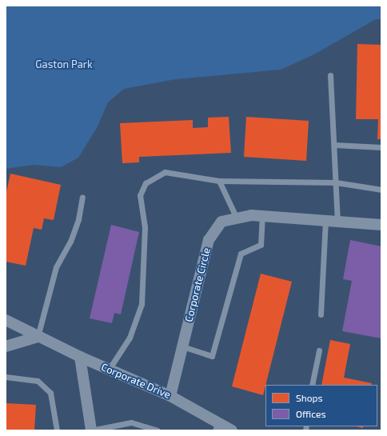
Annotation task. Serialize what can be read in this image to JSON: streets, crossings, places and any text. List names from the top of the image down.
{
  "streets": {
    "street": ["Corporate Circle", "Corporate Drive"]
  },
  "crossings": [
    ["Corporate Circle", "Corporate Drive"]
  ],
  "parks": ["Gaston Park"],
  "legend": ["Shops", "Offices"]
}
